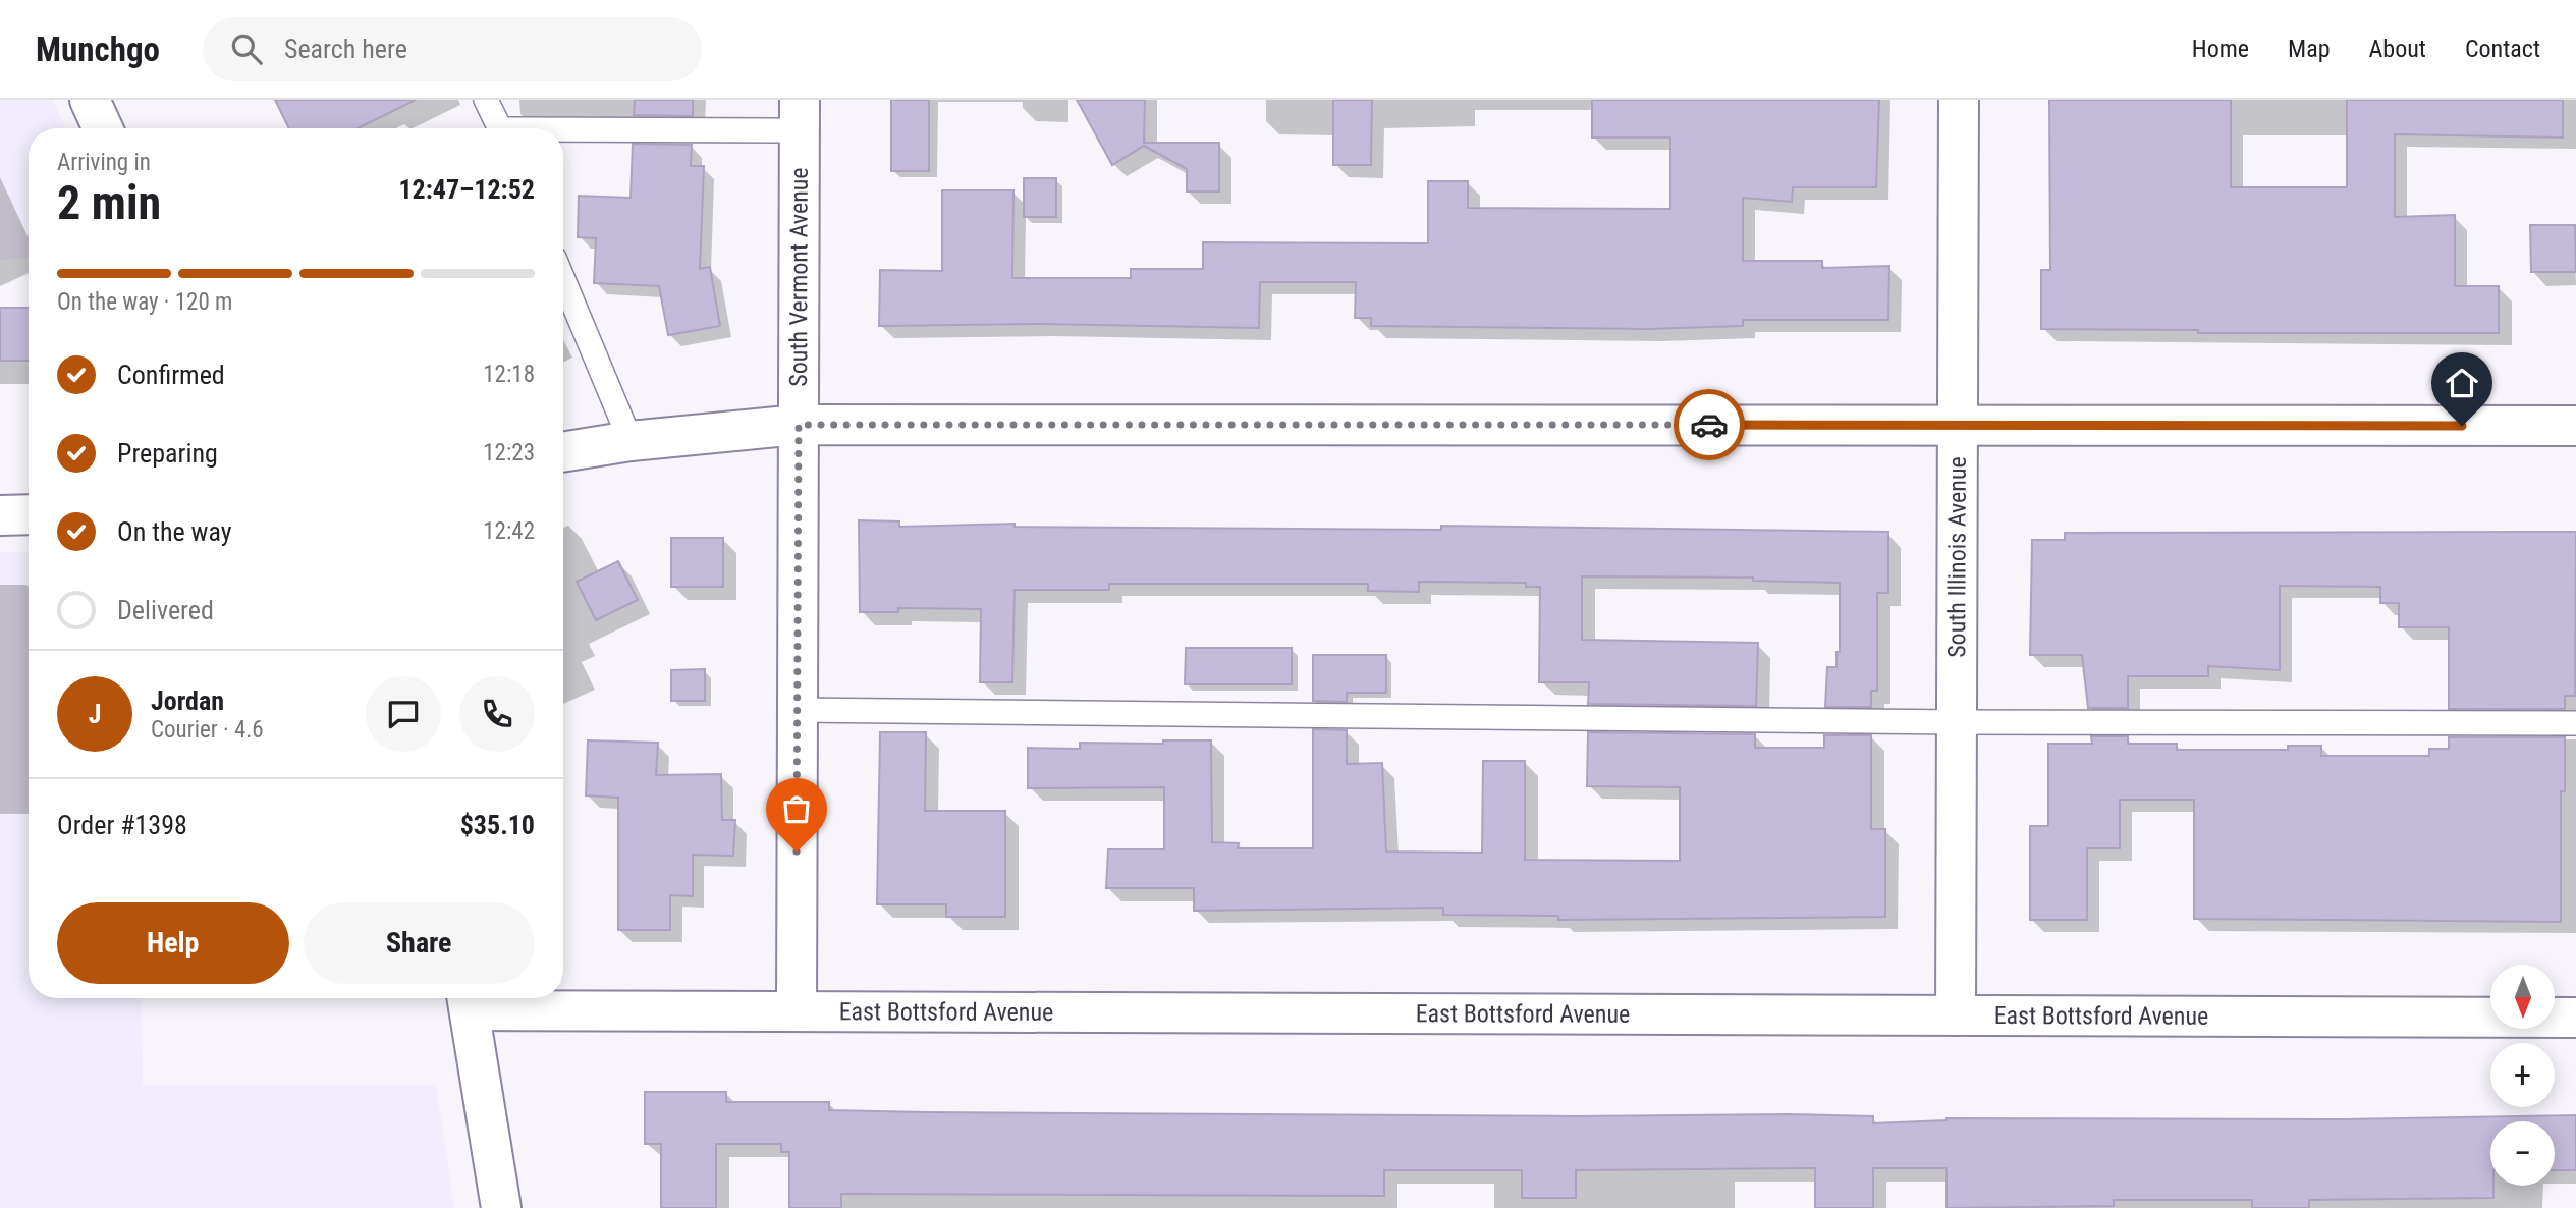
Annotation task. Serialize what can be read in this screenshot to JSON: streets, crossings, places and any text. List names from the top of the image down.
{
  "streets": {
    "street": ["South Vermont Avenue", "South Illinois Avenue", "East Bottsford Avenue"]
  },
  "crossings": [
    ["South Vermont Avenue", "East Bottsford Avenue"],
    ["South Illinois Avenue", "East Bottsford Avenue"]
  ],
  "north": "bottom",
  "page": {
    "header": "Munchgo",
    "search": "Search here",
    "nav": [
      "Home",
      "Map",
      "About",
      "Contact"
    ],
    "heading": ["2 min", "Arriving in", "12:47–12:52"],
    "panel": [
      "Jordan",
      "Courier · 4.6",
      "Order #1398",
      "$35.10"
    ],
    "bar": "On the way · 120 m",
    "list": [
      ["Confirmed", "12:18"],
      ["Preparing", "12:23"],
      ["On the way", "12:42"],
      "Delivered"
    ],
    "round": "J",
    "buttons": ["Help", "Share"],
    "map_buttons": ["+", "−"]
  }
}
